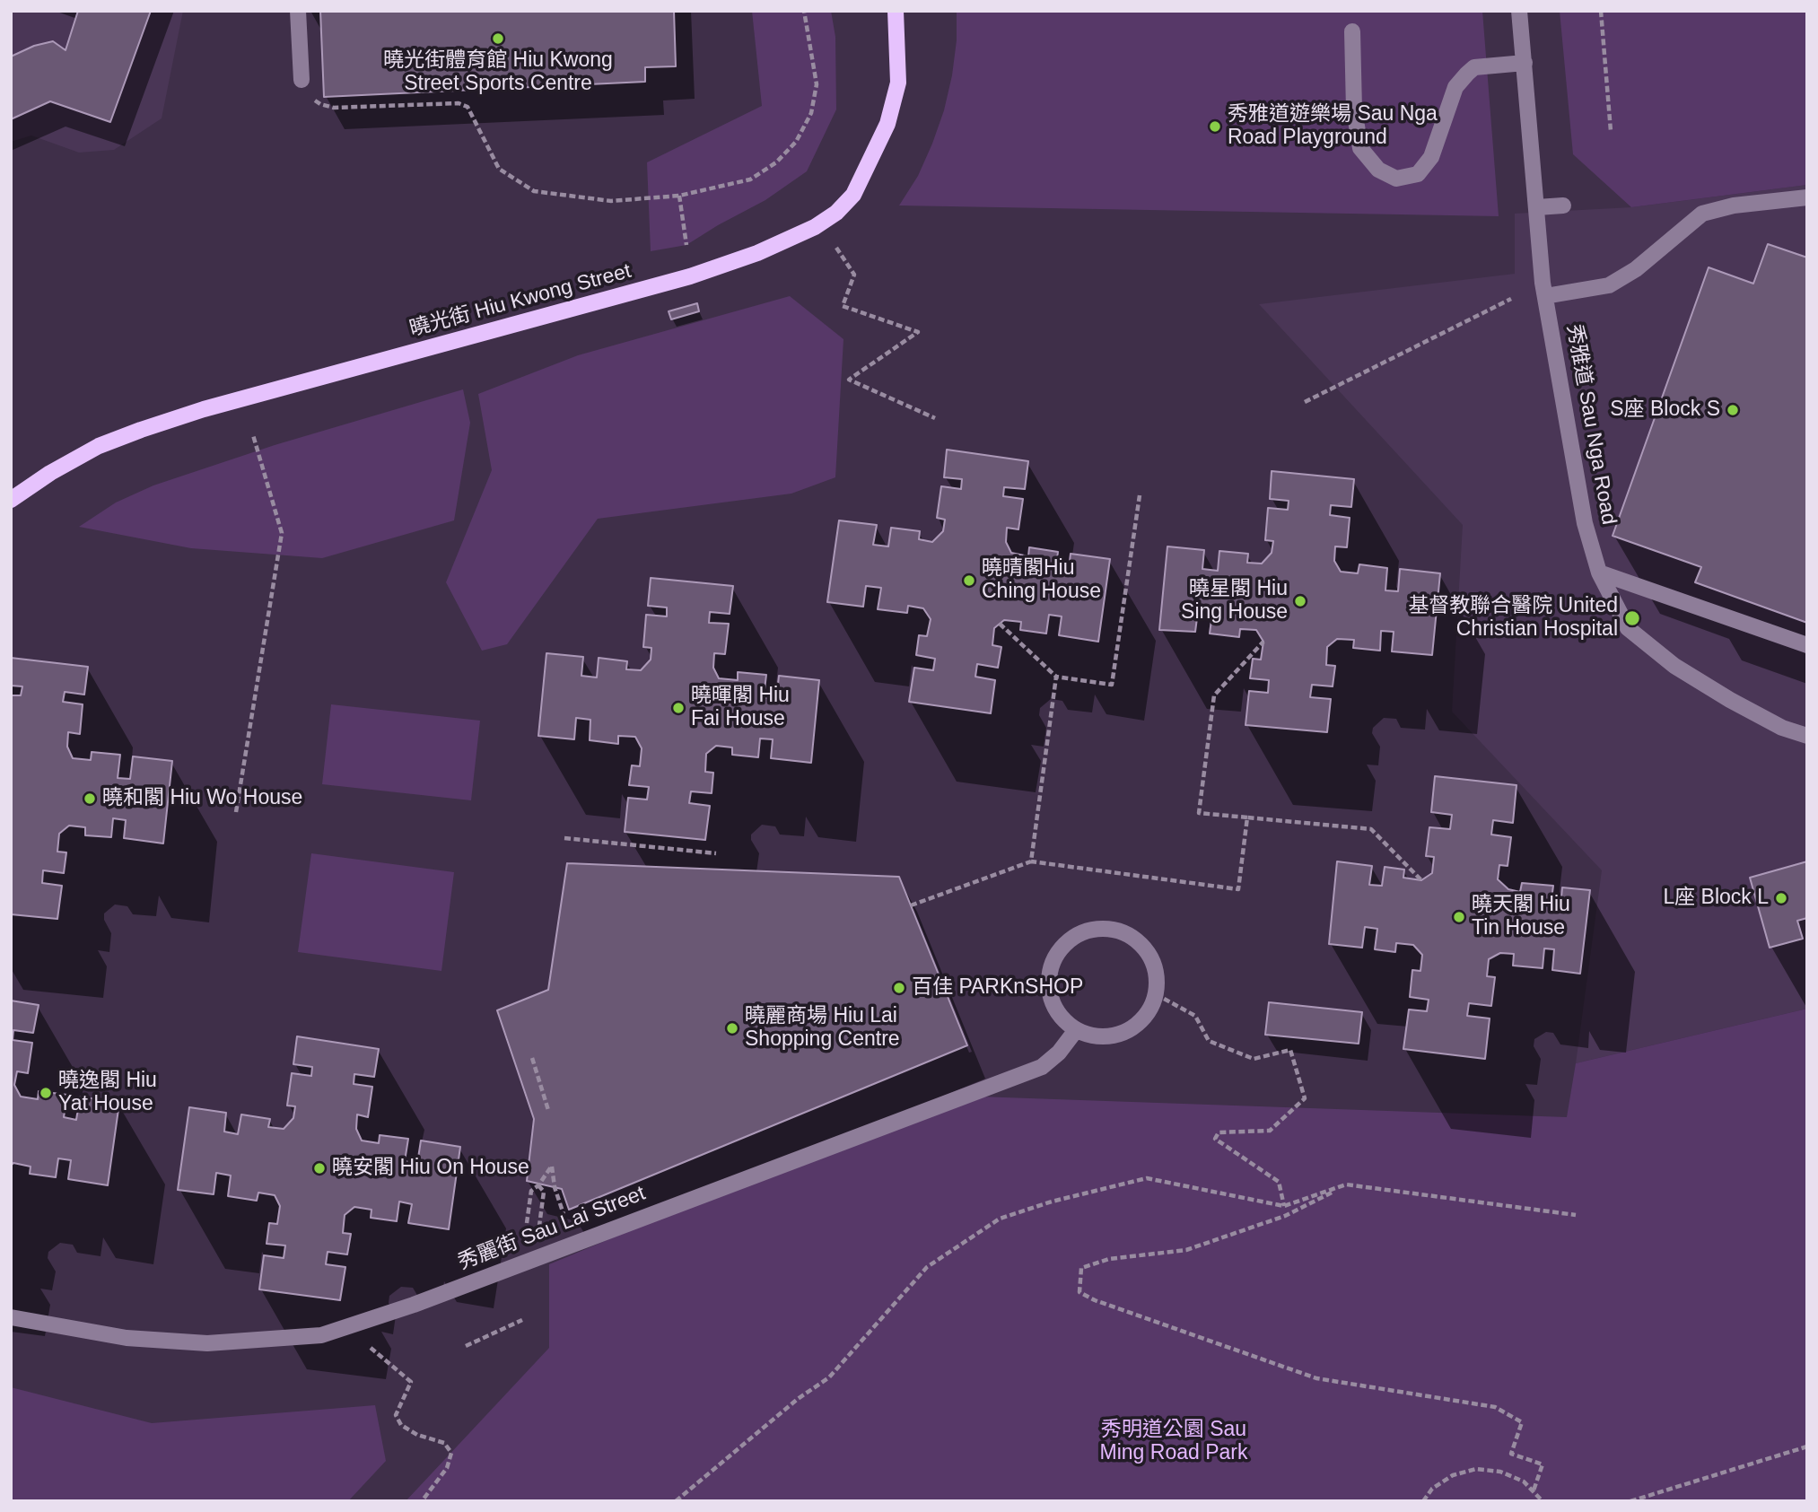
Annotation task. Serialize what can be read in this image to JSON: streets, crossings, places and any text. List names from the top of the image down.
{
  "streets": {
    "main road": ["曉光街 Hiu Kwong Street"],
    "street": ["秀雅道 Sau Nga Road", "秀麗街 Sau Lai Street"]
  },
  "parks": ["秀明道公園 Sau Ming Road Park"],
  "places": [
    "曉光街體育館 Hiu Kwong Street Sports Centre",
    "秀雅道遊樂場 Sau Nga Road Playground",
    "S座 Block S",
    "曉晴閣Hiu Ching House",
    "曉星閣 Hiu Sing House",
    "基督教聯合醫院 United Christian Hospital",
    "曉暉閣 Hiu Fai House",
    "曉和閣 Hiu Wo House",
    "L座 Block L",
    "曉天閣 Hiu Tin House",
    "百佳 PARKnSHOP",
    "曉麗商場 Hiu Lai Shopping Centre",
    "曉逸閣 Hiu Yat House",
    "曉安閣 Hiu On House"
  ]
}
